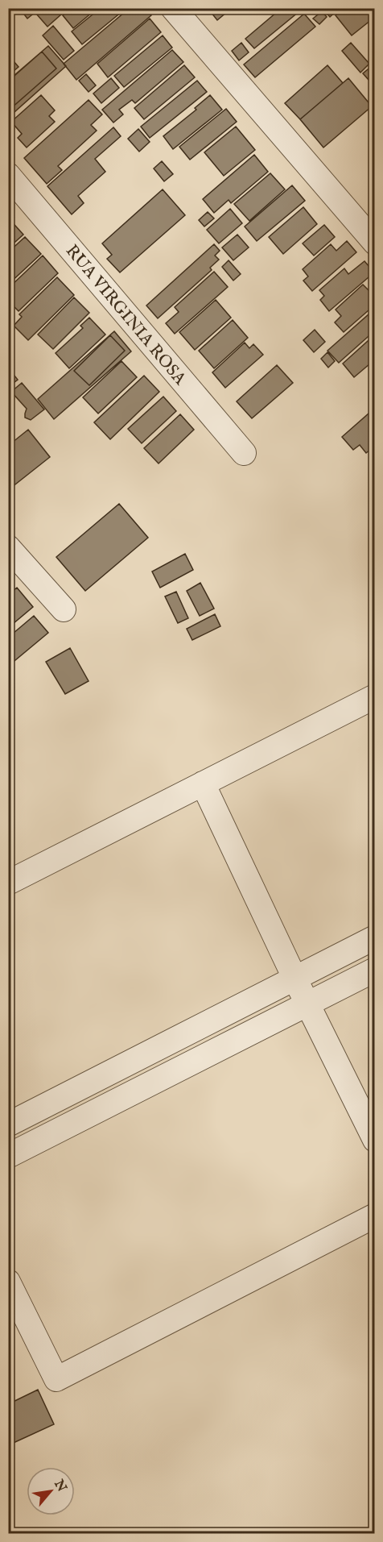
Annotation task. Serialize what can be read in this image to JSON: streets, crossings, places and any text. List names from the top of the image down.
{
  "streets": {
    "street": ["RUA VIRGINIA ROSA"]
  },
  "north": "top right"
}
